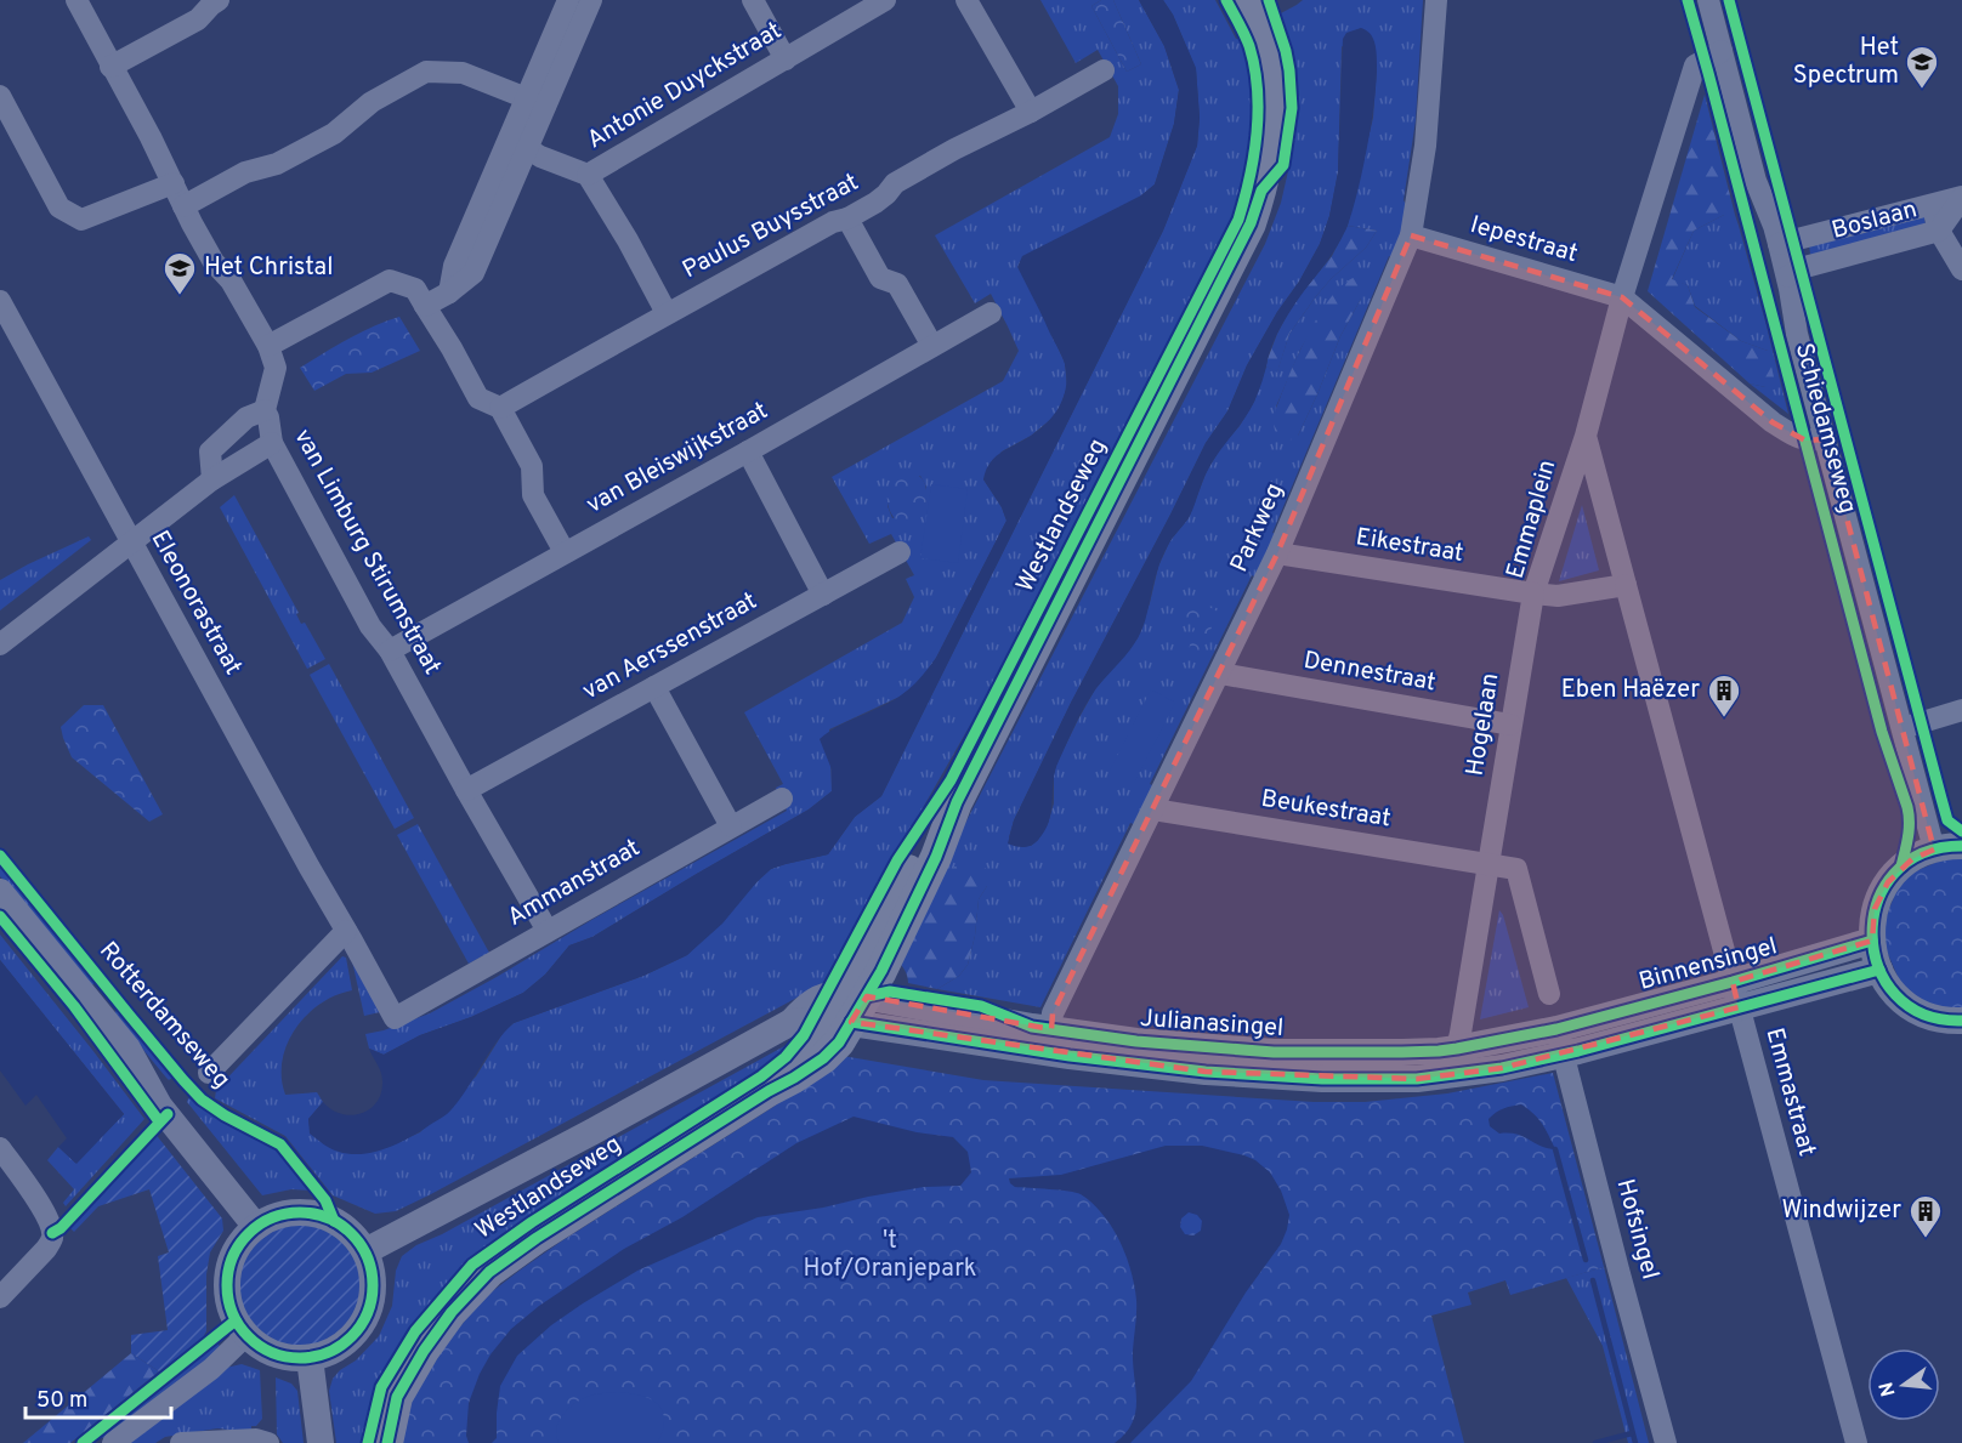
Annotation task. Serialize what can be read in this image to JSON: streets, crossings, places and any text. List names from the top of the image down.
{
  "streets": {
    "main road": ["Westlandseweg"],
    "street": [
      "Antonie Duyckstraat",
      "Boslaan",
      "Paulus Buysstraat",
      "Iepestraat",
      "Schiedamseweg",
      "van Bleiswijkstraat",
      "Emmaplein",
      "Parkweg",
      "Eikestraat",
      "van Limburg Stirumstraat",
      "Eleonorastraat",
      "van Aerssenstraat",
      "Dennestraat",
      "Hogelaan",
      "Beukestraat",
      "Ammanstraat",
      "Binnensingel",
      "Rotterdamseweg",
      "Julianasingel",
      "Emmastraat",
      "Hofsingel"
    ]
  },
  "crossings": [
    ["Antonie Duyckstraat", "Paulus Buysstraat"],
    ["Boslaan", "Schiedamseweg"],
    ["Iepestraat", "Schiedamseweg"],
    ["Iepestraat", "Emmaplein"],
    ["Iepestraat", "Parkweg"],
    ["Schiedamseweg", "Emmaplein"],
    ["van Bleiswijkstraat", "van Limburg Stirumstraat"],
    ["Westlandseweg", "Rotterdamseweg"],
    ["Westlandseweg", "Julianasingel"],
    ["Emmaplein", "Eikestraat"],
    ["Emmaplein", "Hogelaan"],
    ["Emmaplein", "Emmastraat"],
    ["Parkweg", "Eikestraat"],
    ["Parkweg", "Dennestraat"],
    ["Parkweg", "Beukestraat"],
    ["Parkweg", "Julianasingel"],
    ["Eikestraat", "Hogelaan"],
    ["van Limburg Stirumstraat", "van Aerssenstraat"],
    ["van Limburg Stirumstraat", "Ammanstraat"],
    ["Eleonorastraat", "Ammanstraat"],
    ["Dennestraat", "Hogelaan"],
    ["Hogelaan", "Beukestraat"],
    ["Hogelaan", "Julianasingel"],
    ["Binnensingel", "Julianasingel"],
    ["Binnensingel", "Emmastraat"],
    ["Binnensingel", "Hofsingel"],
    ["Julianasingel", "Hofsingel"]
  ],
  "parks": ["'t Hof/Oranjepark"],
  "places": {
    "school or university": ["Het Spectrum", "Het Christal"],
    "building": ["Eben Haëzer", "Windwijzer"]
  },
  "scale_bar": "50 m",
  "north": "left"
}
